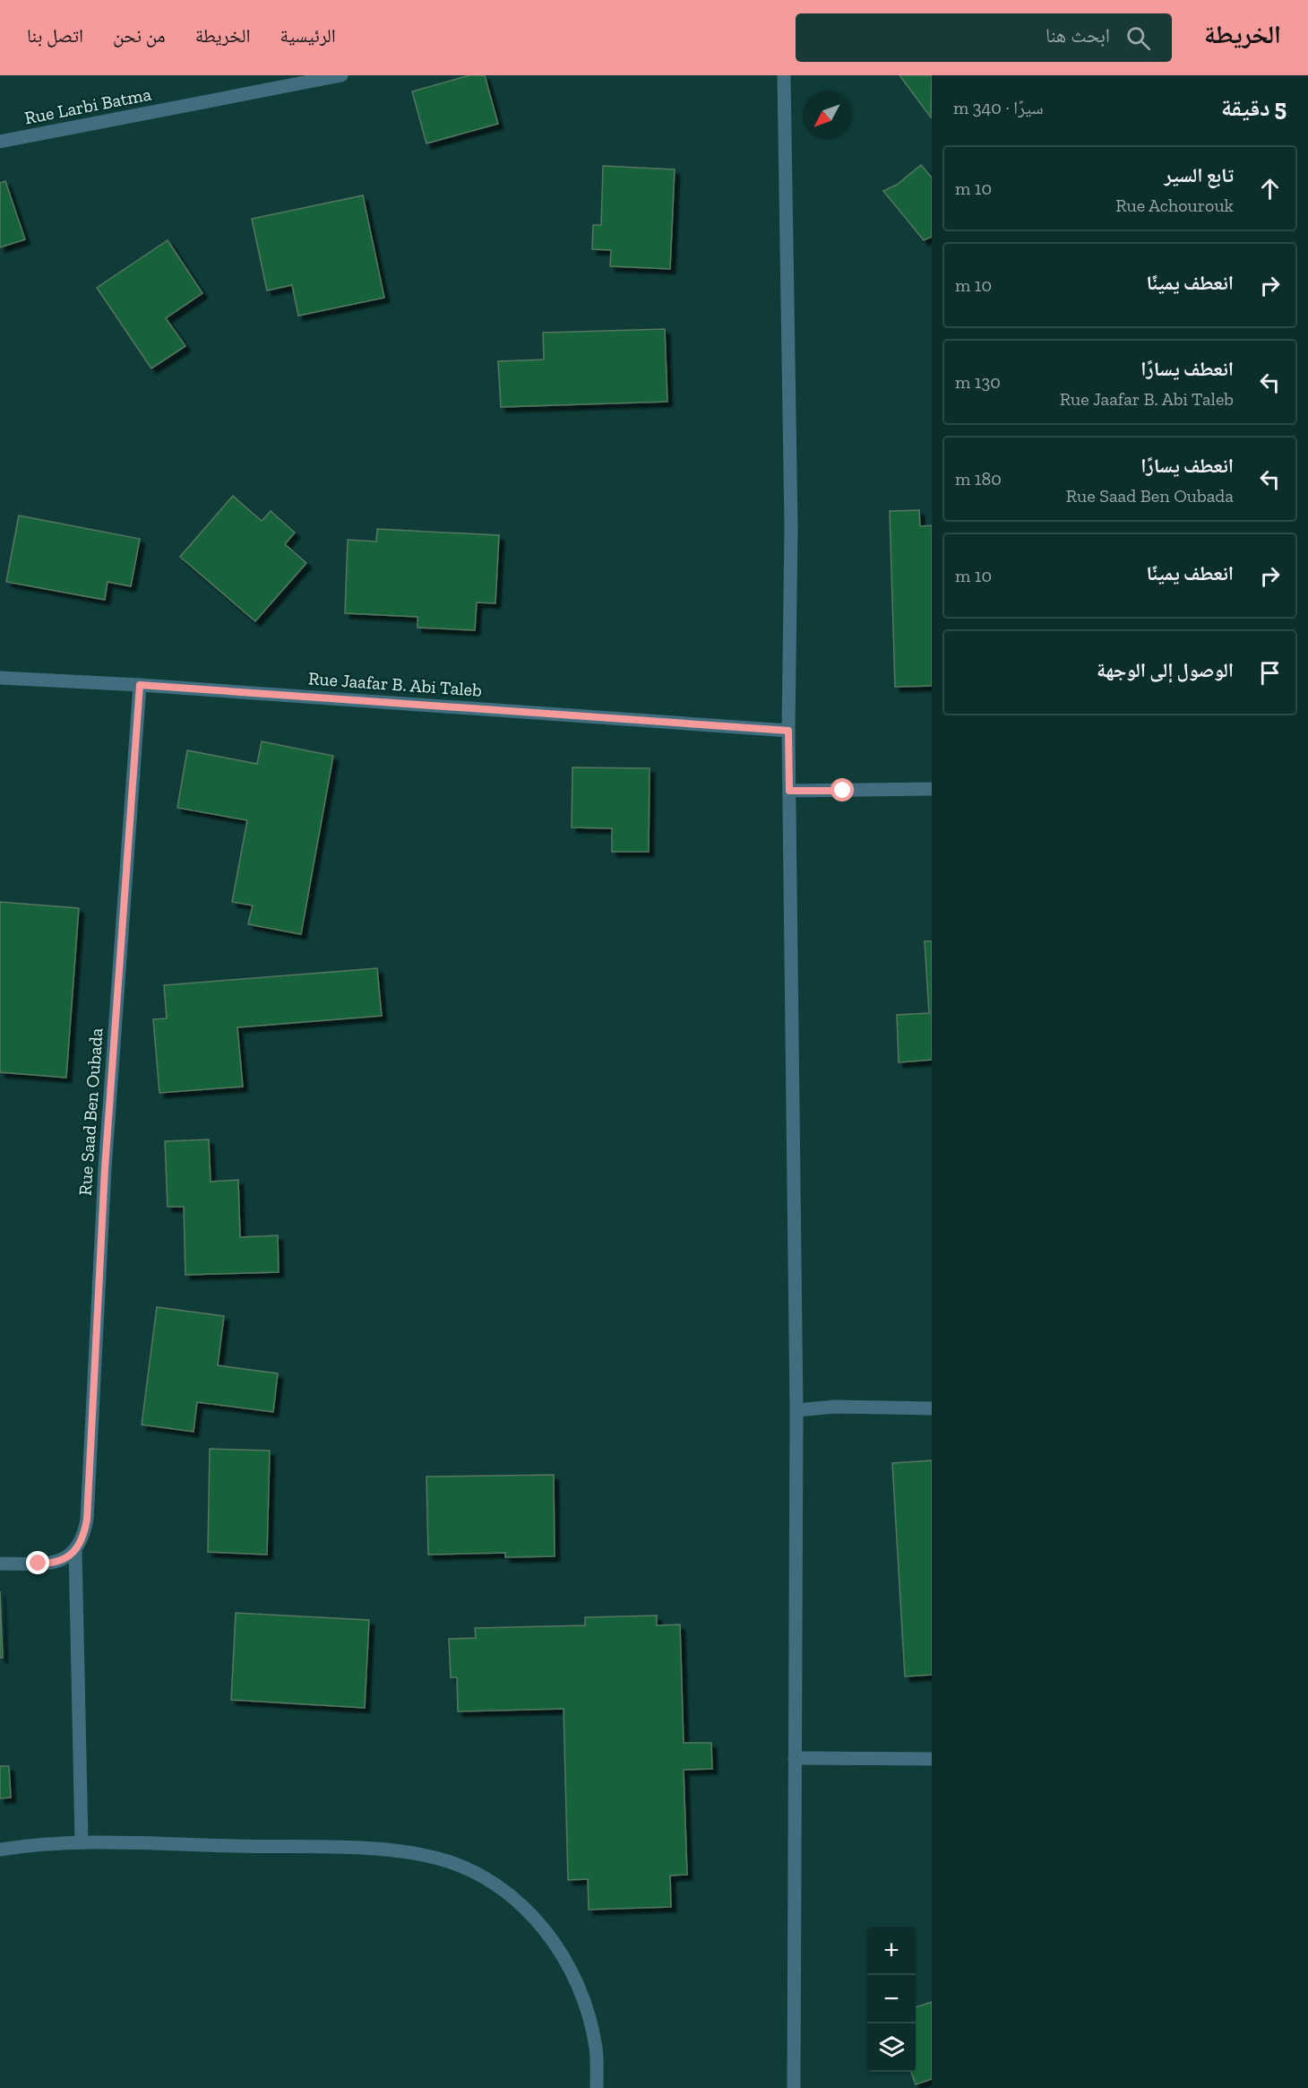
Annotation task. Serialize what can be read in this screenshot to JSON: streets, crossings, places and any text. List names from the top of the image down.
{
  "streets": {
    "street": ["Rue Larbi Batma", "Rue Jaafar B. Abi Taleb", "Rue Saad Ben Oubada"]
  },
  "crossings": [
    ["Rue Jaafar B. Abi Taleb", "Rue Saad Ben Oubada"]
  ],
  "north": "bottom left",
  "page": {
    "header": "الخريطة",
    "search": "ابحث هنا",
    "nav": [
      "الرئيسية",
      "الخريطة",
      "من نحن",
      "اتصل بنا"
    ],
    "heading": ["5 دقيقة", "سيرًا · 340 m"],
    "list": [
      ["تابع السير", "Rue Achourouk", "10 m"],
      ["انعطف يمينًا", "10 m"],
      ["انعطف يسارًا", "Rue Jaafar B. Abi Taleb", "130 m"],
      ["انعطف يسارًا", "Rue Saad Ben Oubada", "180 m"],
      ["انعطف يمينًا", "10 m"],
      "الوصول إلى الوجهة"
    ],
    "map_buttons": ["+", "−"]
  }
}
